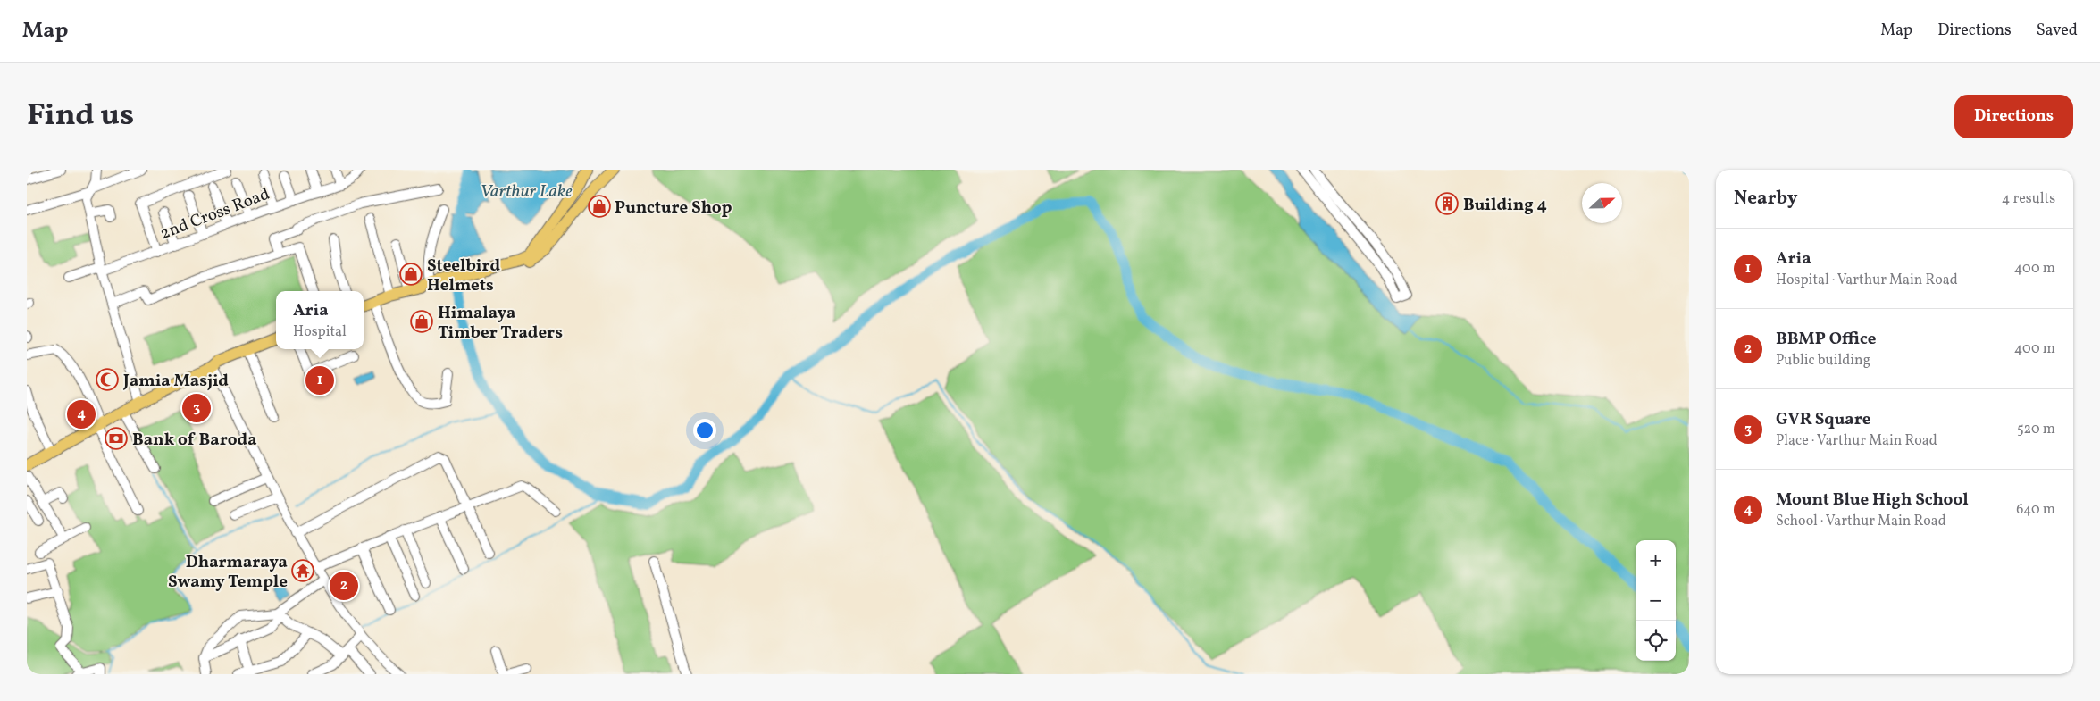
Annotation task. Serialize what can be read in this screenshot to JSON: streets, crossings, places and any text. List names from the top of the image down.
{
  "streets": {
    "street": ["2nd Cross Road"]
  },
  "water": ["Varthur Lake"],
  "places": {
    "building": ["Building 4"],
    "shop": ["Puncture Shop", "Steelbird Helmets", "Himalaya Timber Traders"],
    "mosque": ["Jamia Masjid"],
    "bank": ["Bank of Baroda"],
    "temple": ["Dharmaraya Swamy Temple"]
  },
  "north": "right",
  "page": {
    "header": "Map",
    "nav": ["Map", "Directions", "Saved"],
    "title": "Find us",
    "buttons": "Directions",
    "heading": ["Nearby", "4 results"],
    "list": [
      {
        "mark": "1",
        "name": "Aria",
        "note": "Hospital · Varthur Main Road",
        "value": "400 m"
      },
      {
        "mark": "2",
        "name": "BBMP Office",
        "note": "Public building",
        "value": "400 m"
      },
      {
        "mark": "3",
        "name": "GVR Square",
        "note": "Place · Varthur Main Road",
        "value": "520 m"
      },
      {
        "mark": "4",
        "name": "Mount Blue High School",
        "note": "School · Varthur Main Road",
        "value": "640 m"
      }
    ],
    "popup": ["Aria", "Hospital"],
    "pins": [
      "1",
      "3",
      "4",
      "2"
    ],
    "map_buttons": ["+", "−"]
  }
}
